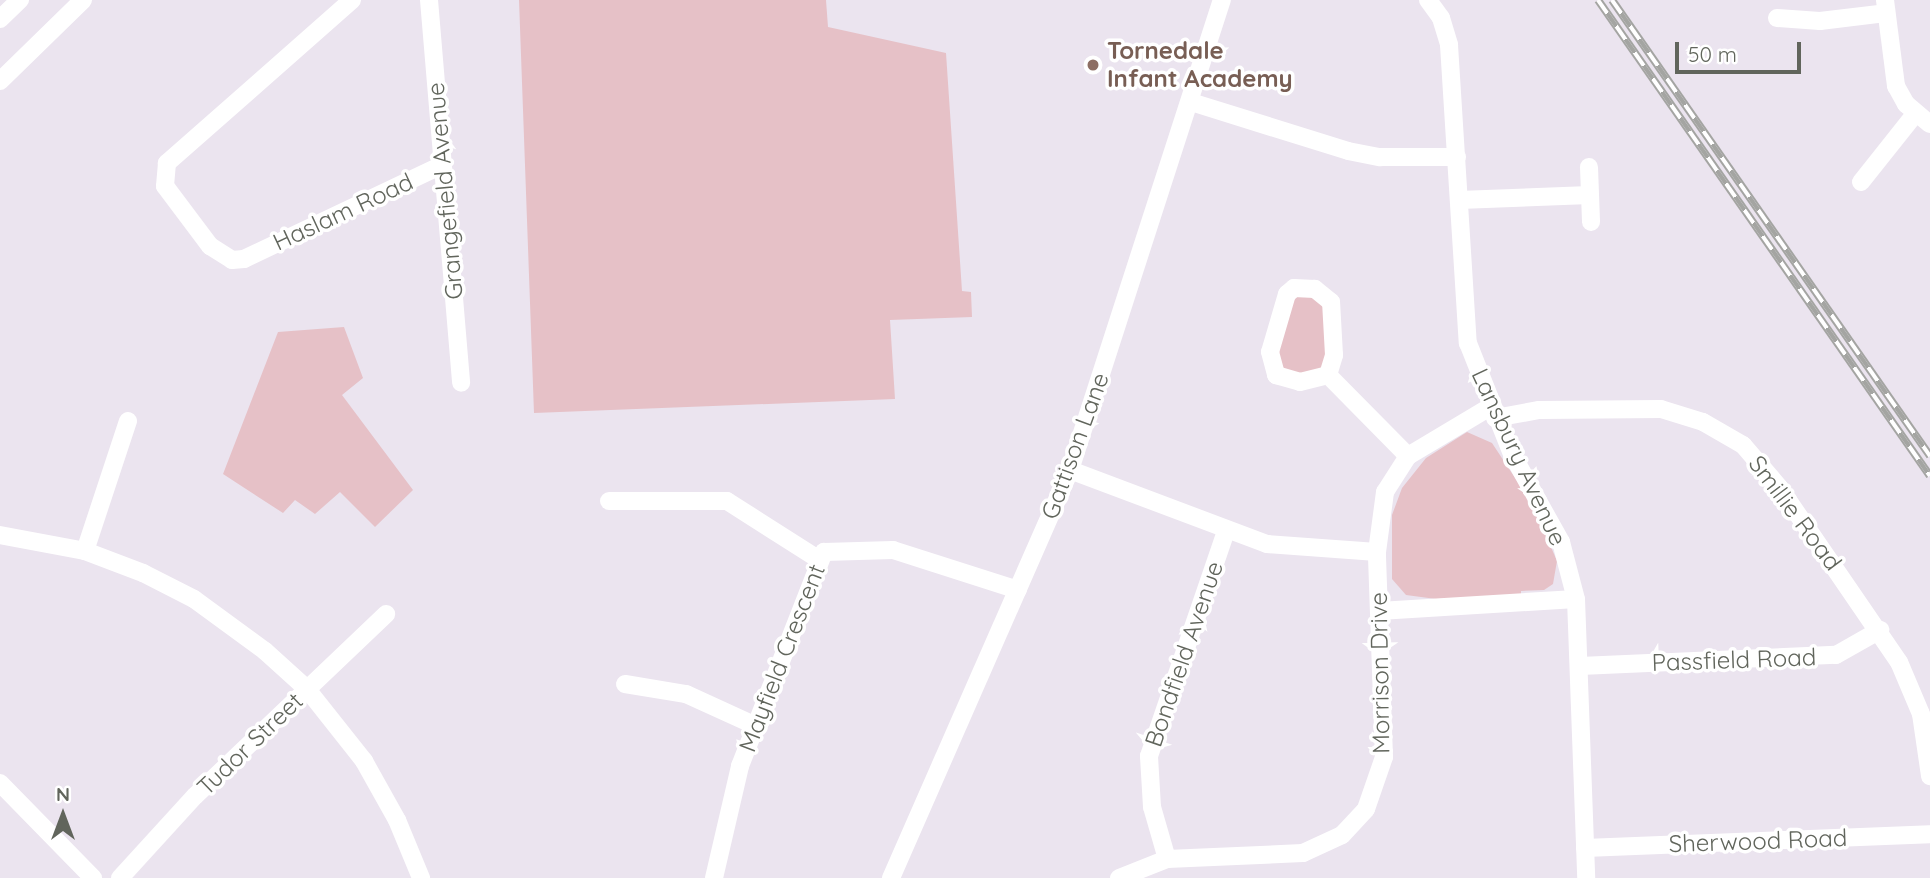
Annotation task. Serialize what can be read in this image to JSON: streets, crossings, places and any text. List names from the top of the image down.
{
  "streets": {
    "street": [
      "Grangefield Avenue",
      "Haslam Road",
      "Gattison Lane",
      "Lansbury Avenue",
      "Smillie Road",
      "Bondfield Avenue",
      "Mayfield Crescent",
      "Passfield Road",
      "Morrison Drive",
      "Tudor Street",
      "Sherwood Road"
    ]
  },
  "crossings": [
    ["Grangefield Avenue", "Haslam Road"],
    ["Gattison Lane", "Mayfield Crescent"],
    ["Lansbury Avenue", "Smillie Road"],
    ["Lansbury Avenue", "Passfield Road"],
    ["Lansbury Avenue", "Morrison Drive"],
    ["Lansbury Avenue", "Sherwood Road"],
    ["Smillie Road", "Passfield Road"],
    ["Smillie Road", "Morrison Drive"],
    ["Bondfield Avenue", "Morrison Drive"]
  ],
  "places": ["Tornedale Infant Academy"],
  "scale_bar": "50 m",
  "north": "top"
}
